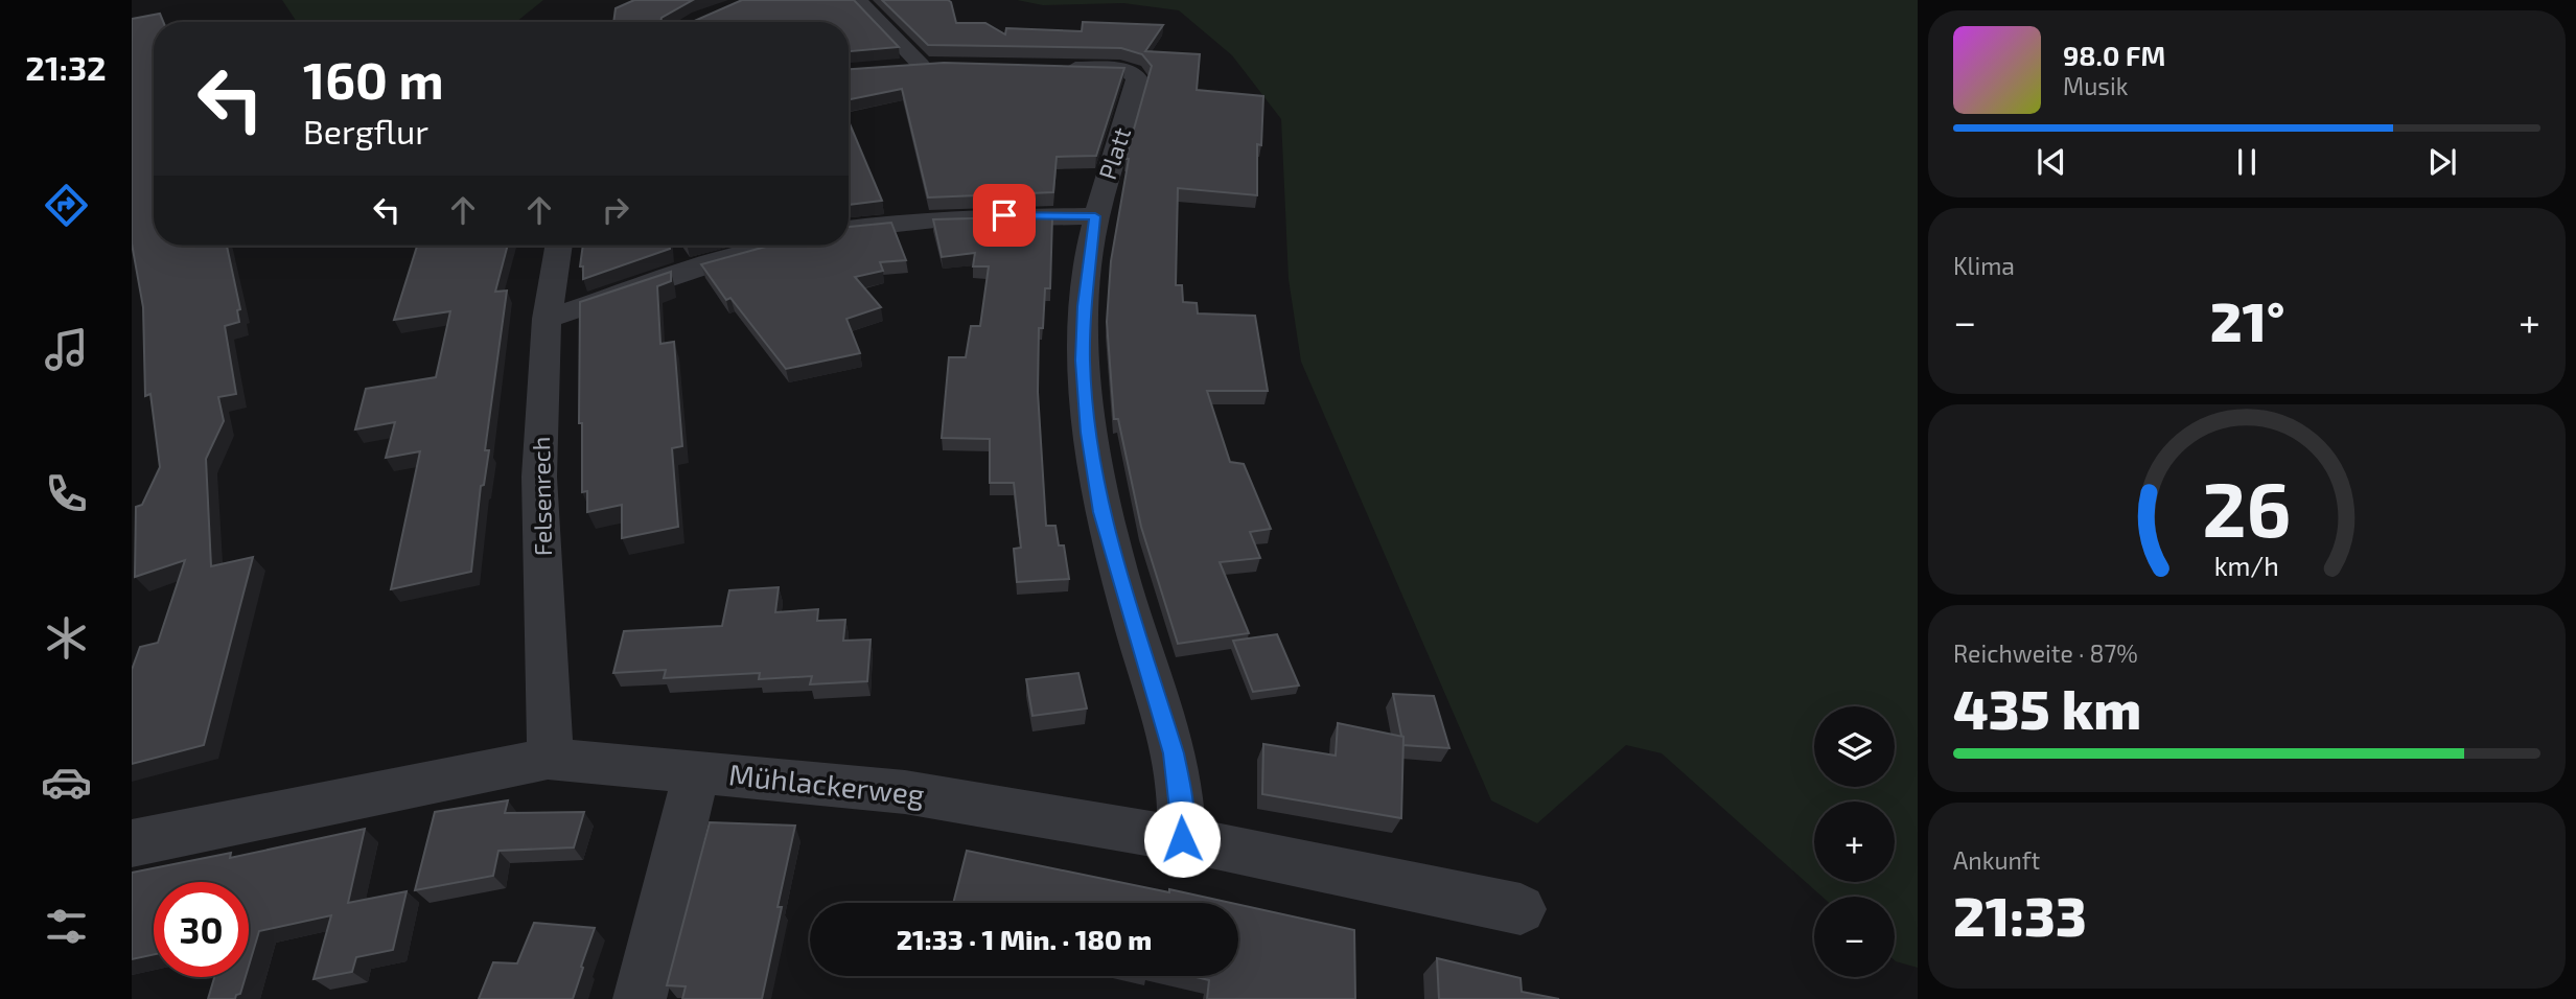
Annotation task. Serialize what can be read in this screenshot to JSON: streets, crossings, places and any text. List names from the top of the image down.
{
  "streets": {
    "street": ["Platt", "Felsenrech", "Mühlackerweg"]
  },
  "crossings": [
    ["Platt", "Mühlackerweg"],
    ["Felsenrech", "Mühlackerweg"]
  ],
  "page": {
    "tabs": "21:32",
    "turn": ["160 m", "Bergflur"],
    "song": ["98.0 FM", "Musik"],
    "tile": [
      "Klima",
      ["Reichweite · 87%", "435 km"],
      ["Ankunft", "21:33"]
    ],
    "heat": ["−", "21°", "+"],
    "map_buttons": ["+", "−"],
    "limit": "30",
    "trip": "21:33 · 1 Min. · 180 m",
    "gauge": ["26", "km/h"]
  }
}
